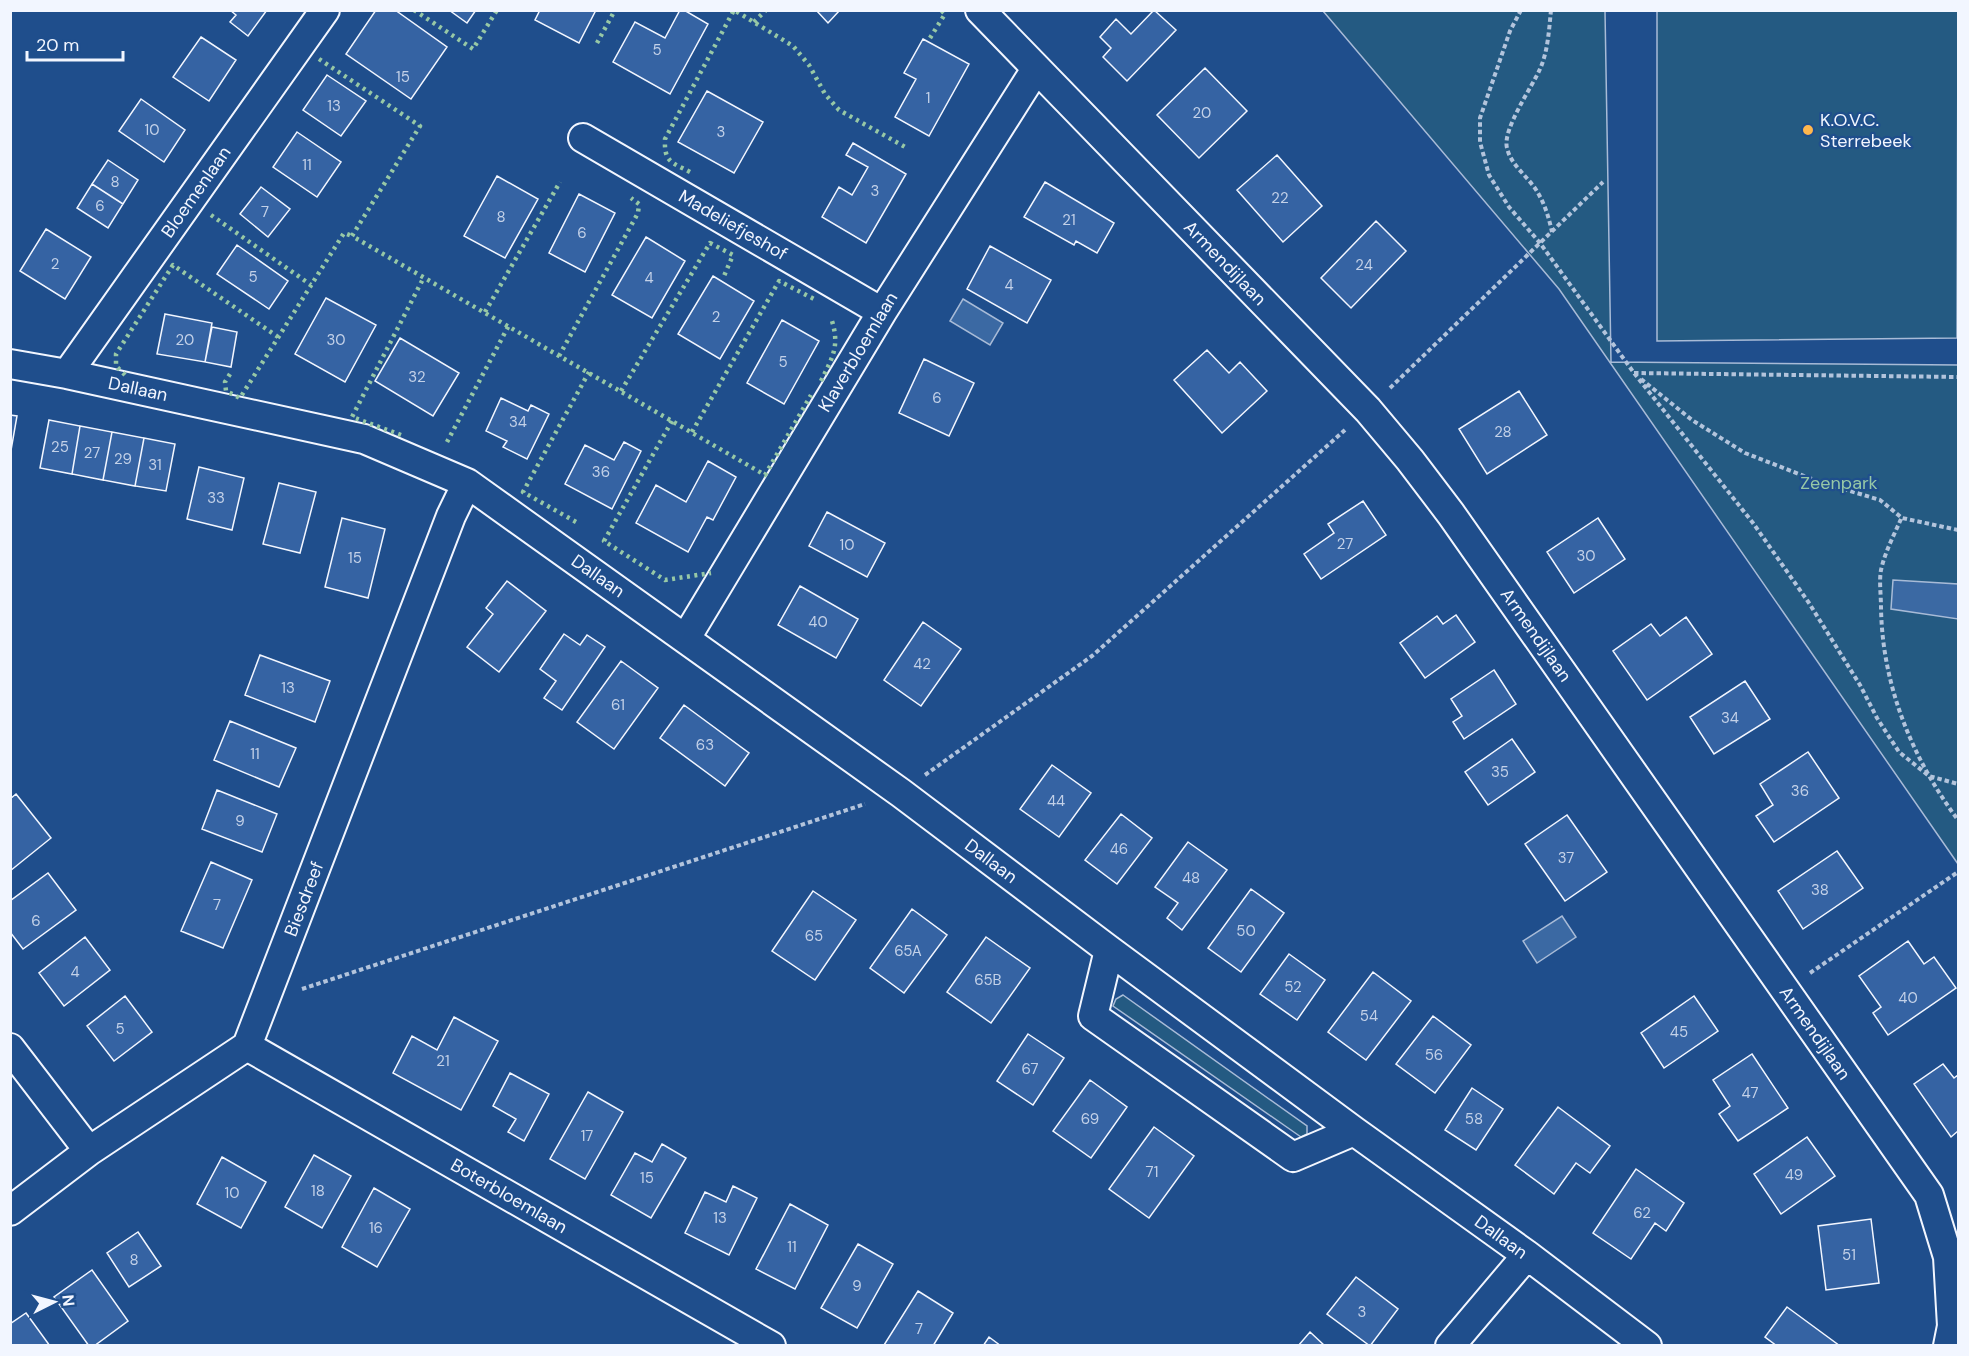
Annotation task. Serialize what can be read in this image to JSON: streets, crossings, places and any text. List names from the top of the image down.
{
  "streets": {
    "street": [
      "Bloemenlaan",
      "Madeliefjeshof",
      "Armendijlaan",
      "Klaverbloemlaan",
      "Dallaan",
      "Biesdreef",
      "Boterbloemlaan"
    ]
  },
  "crossings": [
    ["Bloemenlaan", "Dallaan"],
    ["Madeliefjeshof", "Klaverbloemlaan"],
    ["Armendijlaan", "Klaverbloemlaan"],
    ["Klaverbloemlaan", "Dallaan"],
    ["Dallaan", "Biesdreef"],
    ["Biesdreef", "Boterbloemlaan"]
  ],
  "parks": ["Zeenpark"],
  "places": ["K.O.V.C. Sterrebeek"],
  "house_numbers": [
    "5",
    "15",
    "1",
    "13",
    "20",
    "10",
    "3",
    "11",
    "8",
    "3",
    "22",
    "6",
    "7",
    "8",
    "21",
    "6",
    "2",
    "24",
    "5",
    "4",
    "4",
    "2",
    "20",
    "30",
    "5",
    "32",
    "6",
    "34",
    "28",
    "25",
    "27",
    "29",
    "31",
    "36",
    "33",
    "27",
    "10",
    "30",
    "15",
    "40",
    "42",
    "13",
    "61",
    "34",
    "63",
    "11",
    "35",
    "36",
    "44",
    "9",
    "46",
    "37",
    "48",
    "38",
    "7",
    "6",
    "50",
    "65",
    "65A",
    "4",
    "65B",
    "52",
    "40",
    "54",
    "5",
    "45",
    "56",
    "21",
    "67",
    "47",
    "69",
    "58",
    "17",
    "71",
    "49",
    "15",
    "18",
    "10",
    "62",
    "13",
    "16",
    "11",
    "51",
    "8",
    "9",
    "3",
    "7"
  ],
  "scale_bar": "20 m",
  "north": "right"
}
